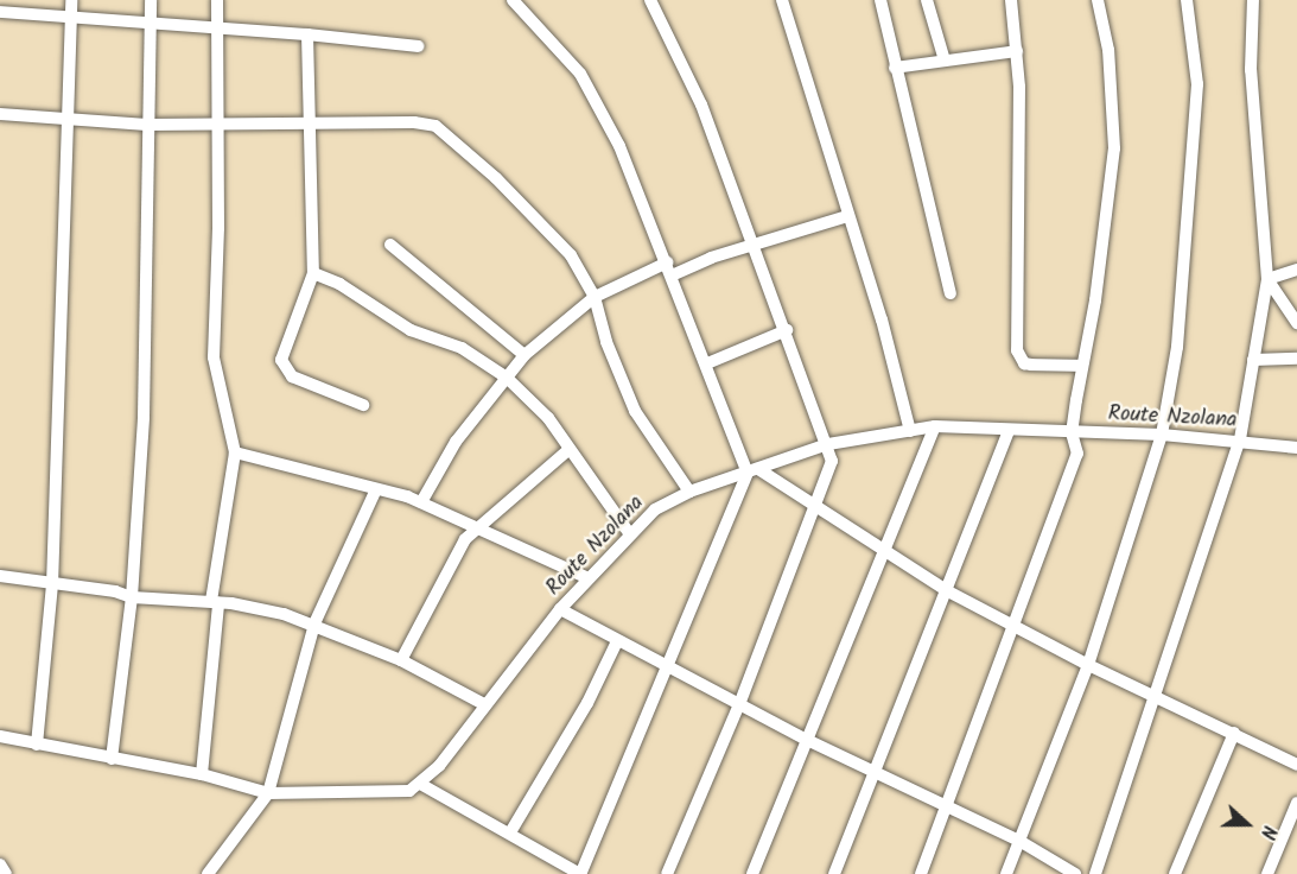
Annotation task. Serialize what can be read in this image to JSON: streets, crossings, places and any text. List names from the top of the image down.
{
  "streets": {
    "street": ["Route Nzolana"]
  },
  "north": "right"
}
